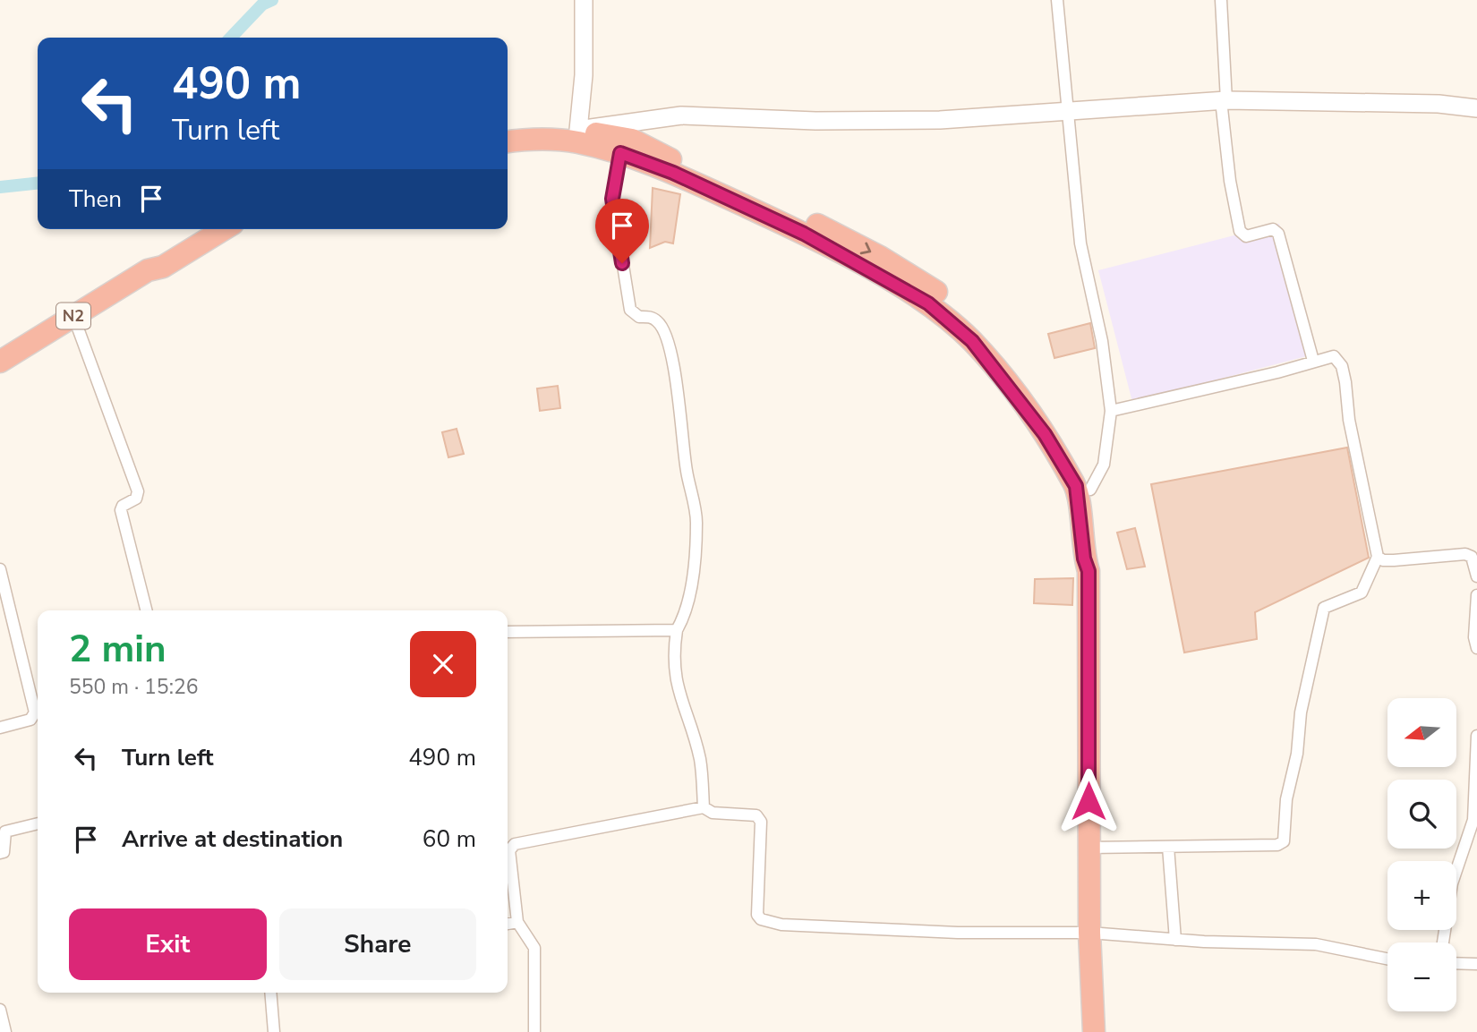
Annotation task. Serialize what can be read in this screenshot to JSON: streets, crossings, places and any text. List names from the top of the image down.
{
  "streets": {
    "highway": ["N2"]
  },
  "north": "left",
  "page": {
    "turn": ["490 m", "Turn left"],
    "then": "Then",
    "heading": ["2 min", "550 m · 15:26"],
    "map_buttons": ["+", "−"],
    "list": [
      {
        "name": "Turn left",
        "value": "490 m"
      },
      {
        "name": "Arrive at destination",
        "value": "60 m"
      }
    ],
    "buttons": ["Exit", "Share"]
  }
}
